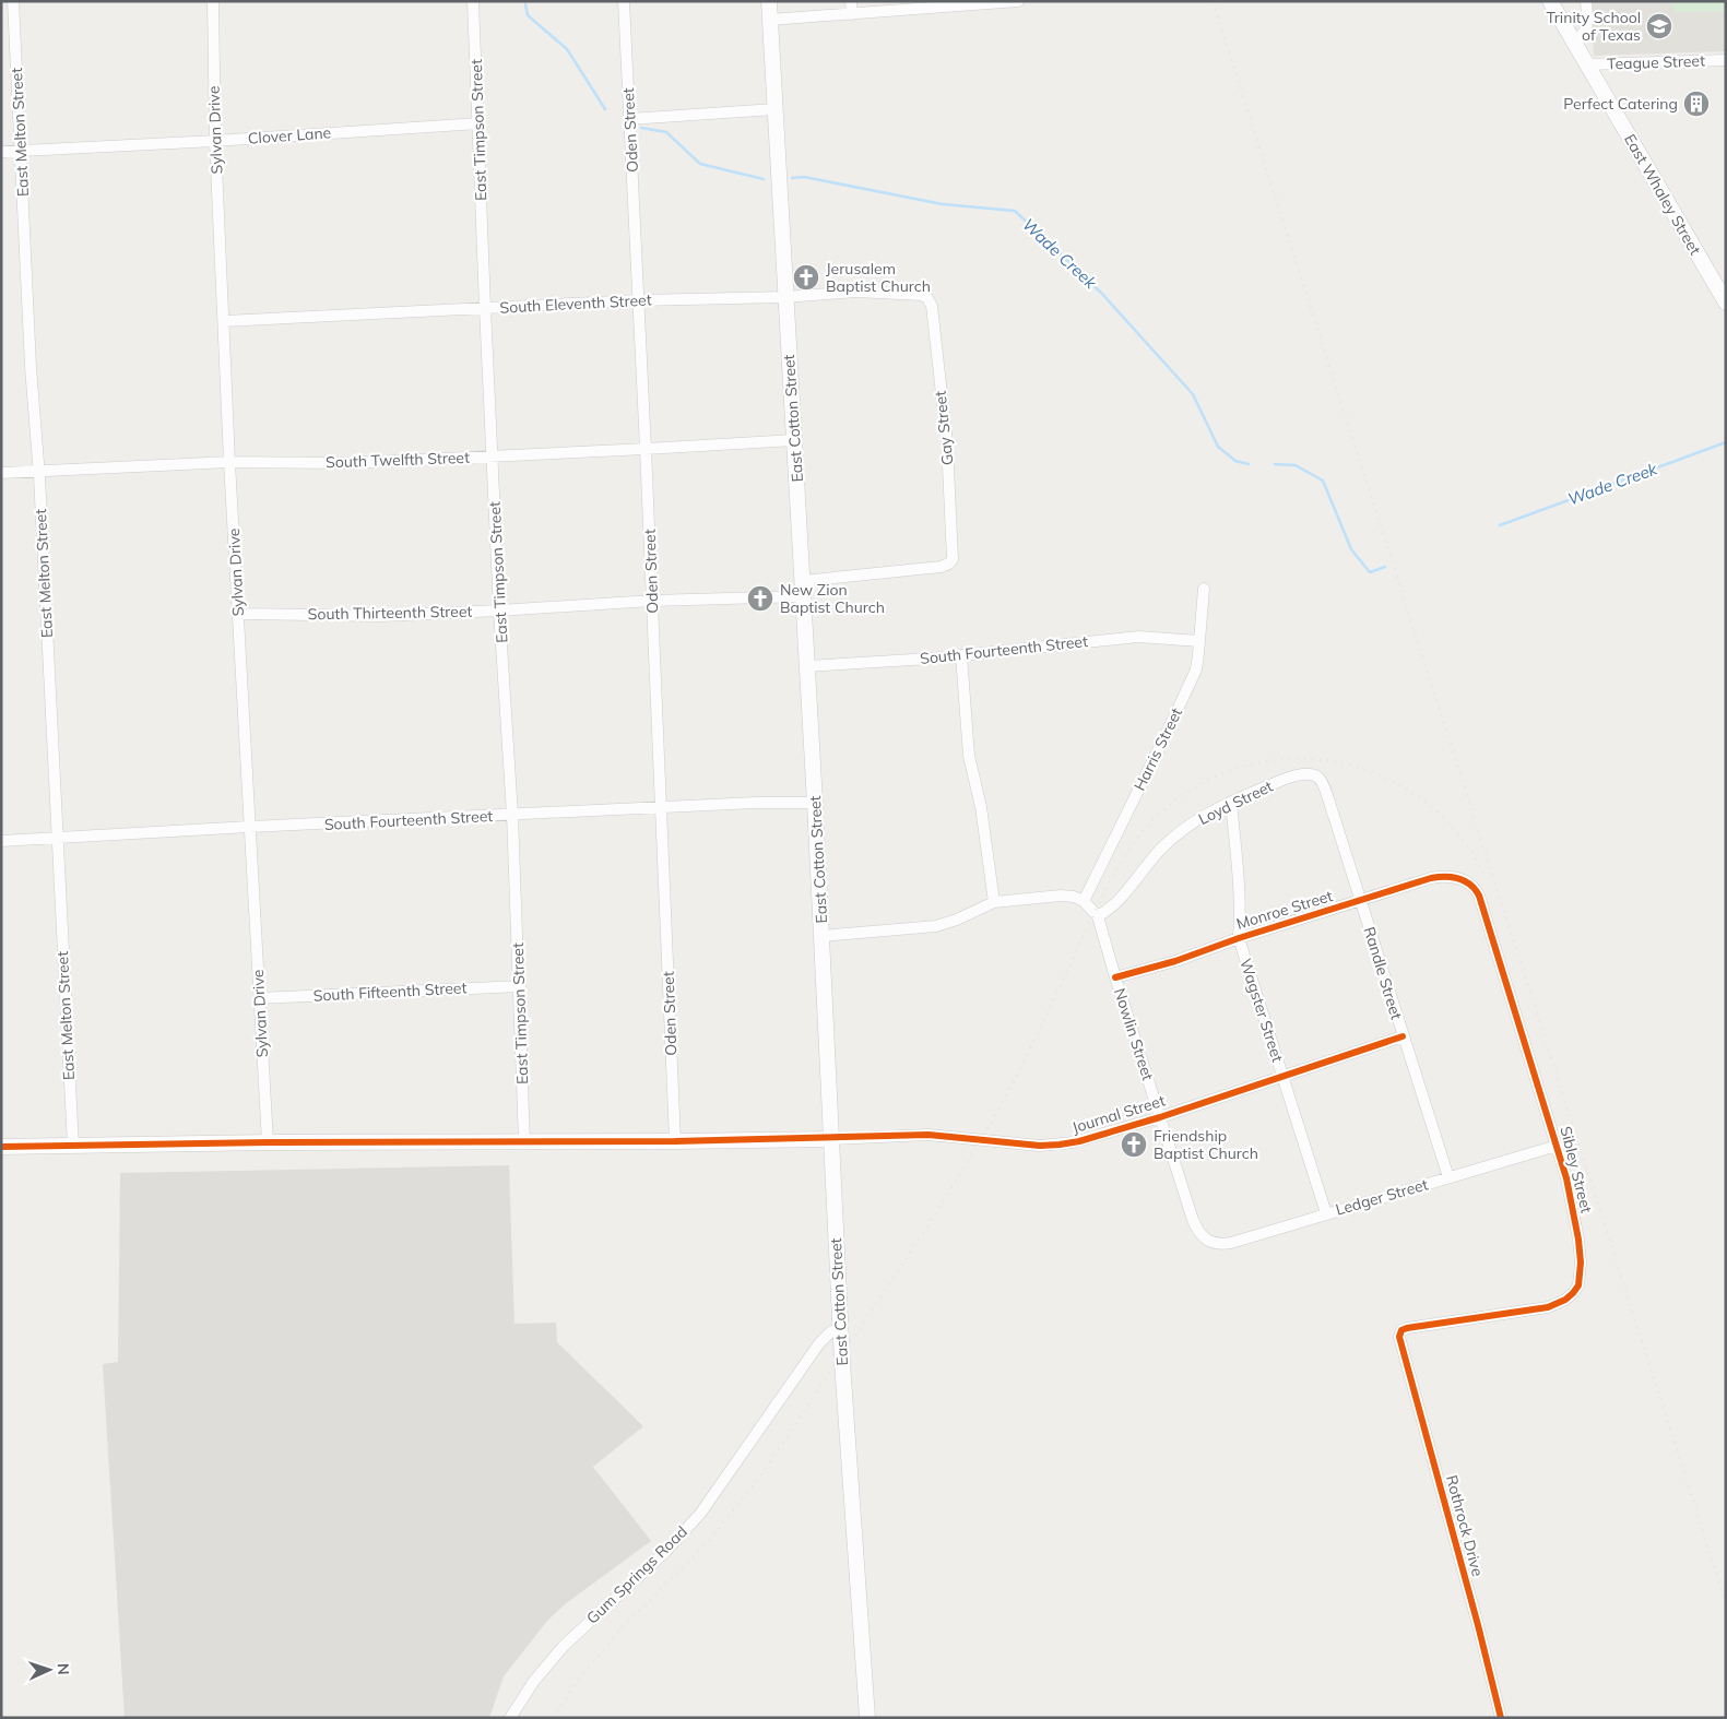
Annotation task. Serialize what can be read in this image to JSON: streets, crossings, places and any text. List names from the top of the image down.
{
  "streets": {
    "main road": ["East Whaley Street", "East Cotton Street"],
    "street": [
      "Teague Street",
      "Sylvan Drive",
      "East Timpson Street",
      "Oden Street",
      "East Melton Street",
      "Clover Lane",
      "South Eleventh Street",
      "Gay Street",
      "South Twelfth Street",
      "South Thirteenth Street",
      "South Fourteenth Street",
      "Harris Street",
      "Loyd Street",
      "Monroe Street",
      "Randle Street",
      "South Fifteenth Street",
      "Wagster Street",
      "Nowlin Street",
      "Journal Street",
      "Sibley Street",
      "Ledger Street",
      "Rothrock Drive",
      "Gum Springs Road"
    ]
  },
  "crossings": [
    ["Teague Street", "East Whaley Street"],
    ["Sylvan Drive", "Clover Lane"],
    ["Sylvan Drive", "South Eleventh Street"],
    ["Sylvan Drive", "South Twelfth Street"],
    ["Sylvan Drive", "South Thirteenth Street"],
    ["Sylvan Drive", "South Fourteenth Street"],
    ["Sylvan Drive", "South Fifteenth Street"],
    ["East Timpson Street", "Clover Lane"],
    ["East Timpson Street", "South Eleventh Street"],
    ["East Timpson Street", "South Twelfth Street"],
    ["East Timpson Street", "South Thirteenth Street"],
    ["East Timpson Street", "South Fourteenth Street"],
    ["East Timpson Street", "South Fifteenth Street"],
    ["Oden Street", "South Eleventh Street"],
    ["Oden Street", "South Twelfth Street"],
    ["Oden Street", "South Thirteenth Street"],
    ["Oden Street", "South Fourteenth Street"],
    ["East Melton Street", "Clover Lane"],
    ["East Melton Street", "South Twelfth Street"],
    ["East Melton Street", "South Fourteenth Street"],
    ["South Eleventh Street", "East Cotton Street"],
    ["South Eleventh Street", "Gay Street"],
    ["East Cotton Street", "Gay Street"],
    ["East Cotton Street", "South Twelfth Street"],
    ["East Cotton Street", "South Thirteenth Street"],
    ["East Cotton Street", "South Fourteenth Street"],
    ["East Cotton Street", "Journal Street"],
    ["East Cotton Street", "Gum Springs Road"],
    ["South Fourteenth Street", "Harris Street"],
    ["Loyd Street", "Randle Street"],
    ["Loyd Street", "Wagster Street"],
    ["Loyd Street", "Nowlin Street"],
    ["Monroe Street", "Randle Street"],
    ["Monroe Street", "Wagster Street"],
    ["Monroe Street", "Nowlin Street"],
    ["Monroe Street", "Sibley Street"],
    ["Randle Street", "Journal Street"],
    ["Randle Street", "Ledger Street"],
    ["Wagster Street", "Journal Street"],
    ["Wagster Street", "Ledger Street"],
    ["Nowlin Street", "Journal Street"],
    ["Nowlin Street", "Ledger Street"],
    ["Sibley Street", "Ledger Street"],
    ["Sibley Street", "Rothrock Drive"]
  ],
  "water": ["Wade Creek"],
  "places": {
    "school or university": ["Trinity School of Texas"],
    "building": ["Perfect Catering"],
    "church": ["Jerusalem Baptist Church", "New Zion Baptist Church", "Friendship Baptist Church"]
  },
  "north": "right"
}
